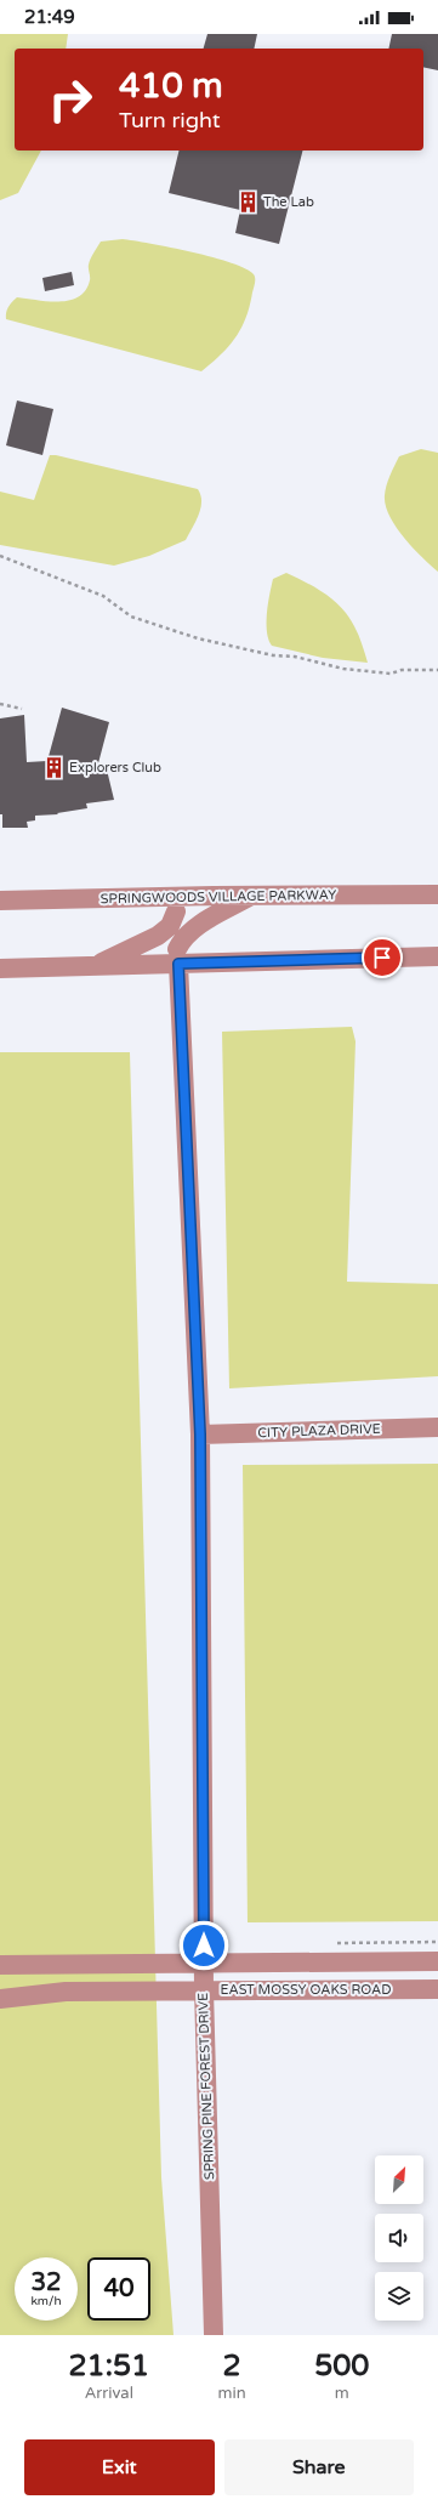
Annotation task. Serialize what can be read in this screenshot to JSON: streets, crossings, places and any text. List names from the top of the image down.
{
  "streets": {
    "street": [
      "SPRINGWOODS VILLAGE PARKWAY",
      "CITY PLAZA DRIVE",
      "EAST MOSSY OAKS ROAD",
      "SPRING PINE FOREST DRIVE"
    ]
  },
  "crossings": [
    ["CITY PLAZA DRIVE", "SPRING PINE FOREST DRIVE"],
    ["EAST MOSSY OAKS ROAD", "SPRING PINE FOREST DRIVE"]
  ],
  "places": {
    "building": ["The Lab", "Explorers Club"]
  },
  "north": "top right",
  "page": {
    "status": "21:49",
    "turn": ["410 m", "Turn right"],
    "speed": "32 km/h",
    "limit": "40",
    "eta": [
      "21:51",
      "Arrival",
      "2",
      "min",
      "500",
      "m"
    ],
    "buttons": ["Exit", "Share"]
  }
}
